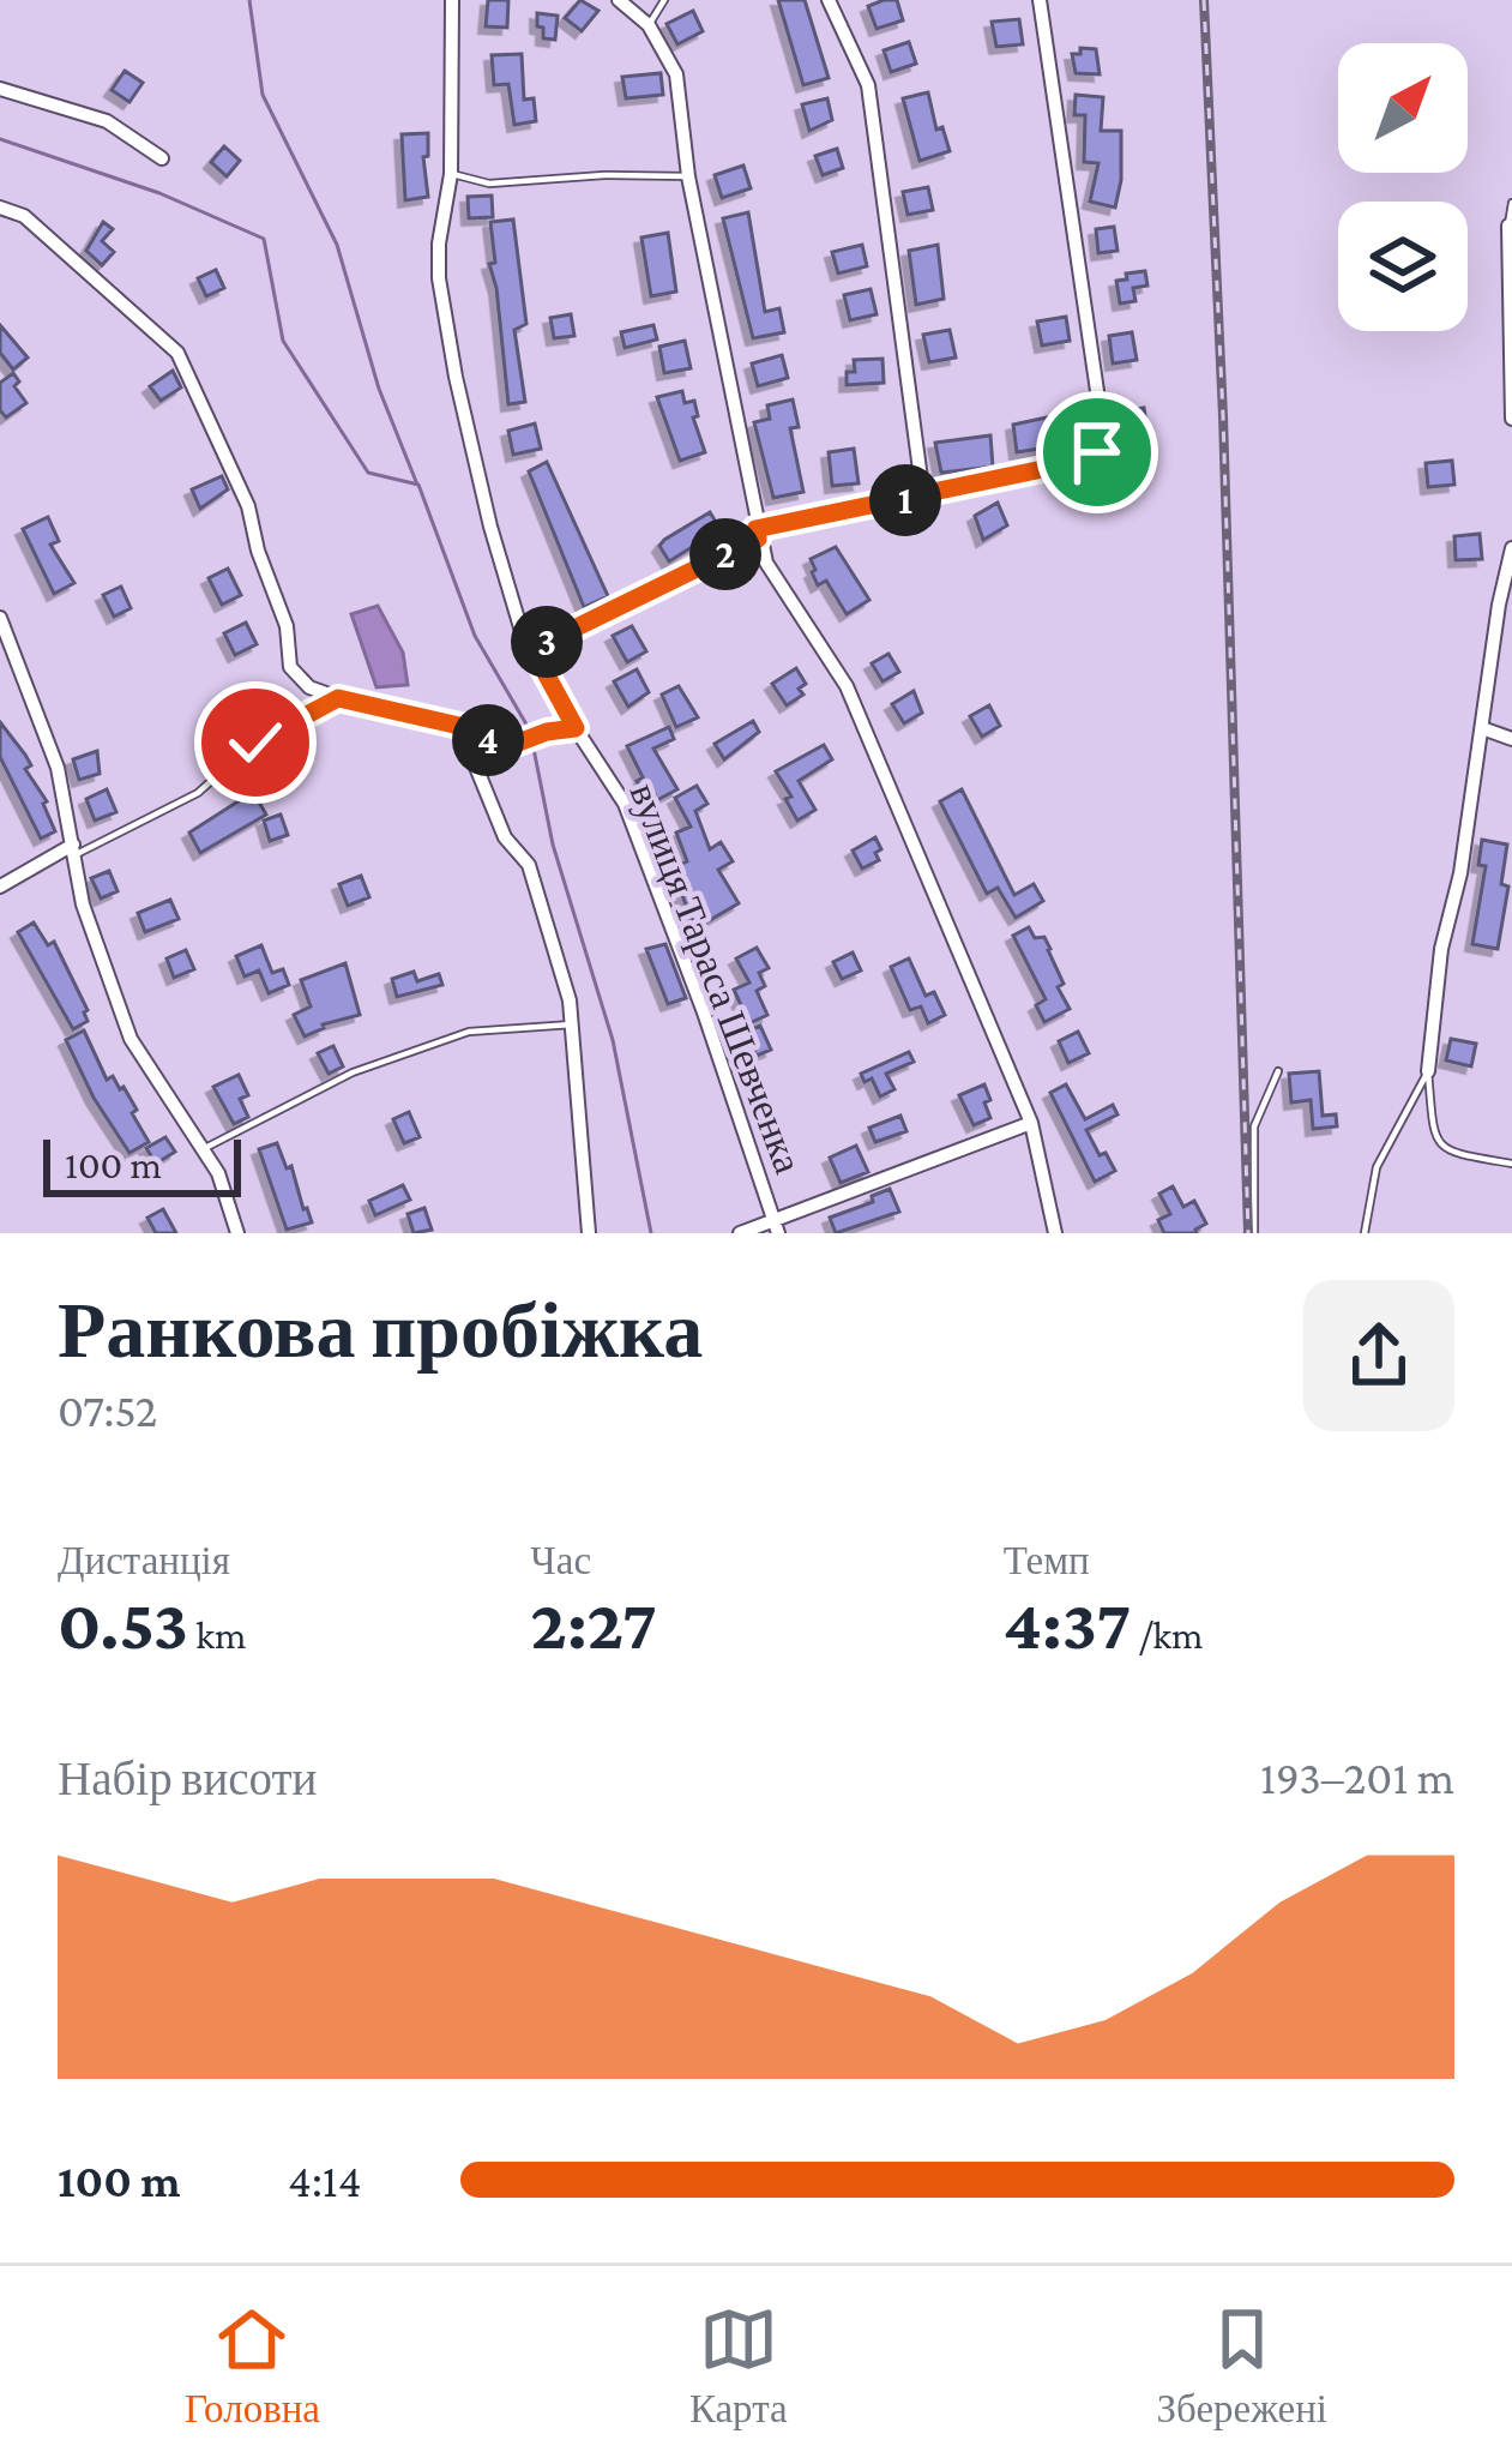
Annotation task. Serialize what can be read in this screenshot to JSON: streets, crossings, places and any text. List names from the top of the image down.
{
  "streets": {
    "street": ["вулиця Тараса Шевченка"]
  },
  "scale_bar": "100 m",
  "north": "top right",
  "page": {
    "pins": [
      "1",
      "2",
      "3",
      "4"
    ],
    "scale": "100 m",
    "heading": ["Ранкова пробіжка", "07:52"],
    "stats": [
      ["Дистанція", "0.53 km"],
      ["Час", "2:27"],
      ["Темп", "4:37 /km"]
    ],
    "chart": ["Набір висоти", "193–201 m"],
    "list": [
      {
        "name": "100 m",
        "note": "4:14"
      }
    ],
    "tabs": ["Головна", "Карта", "Збережені"]
  }
}
